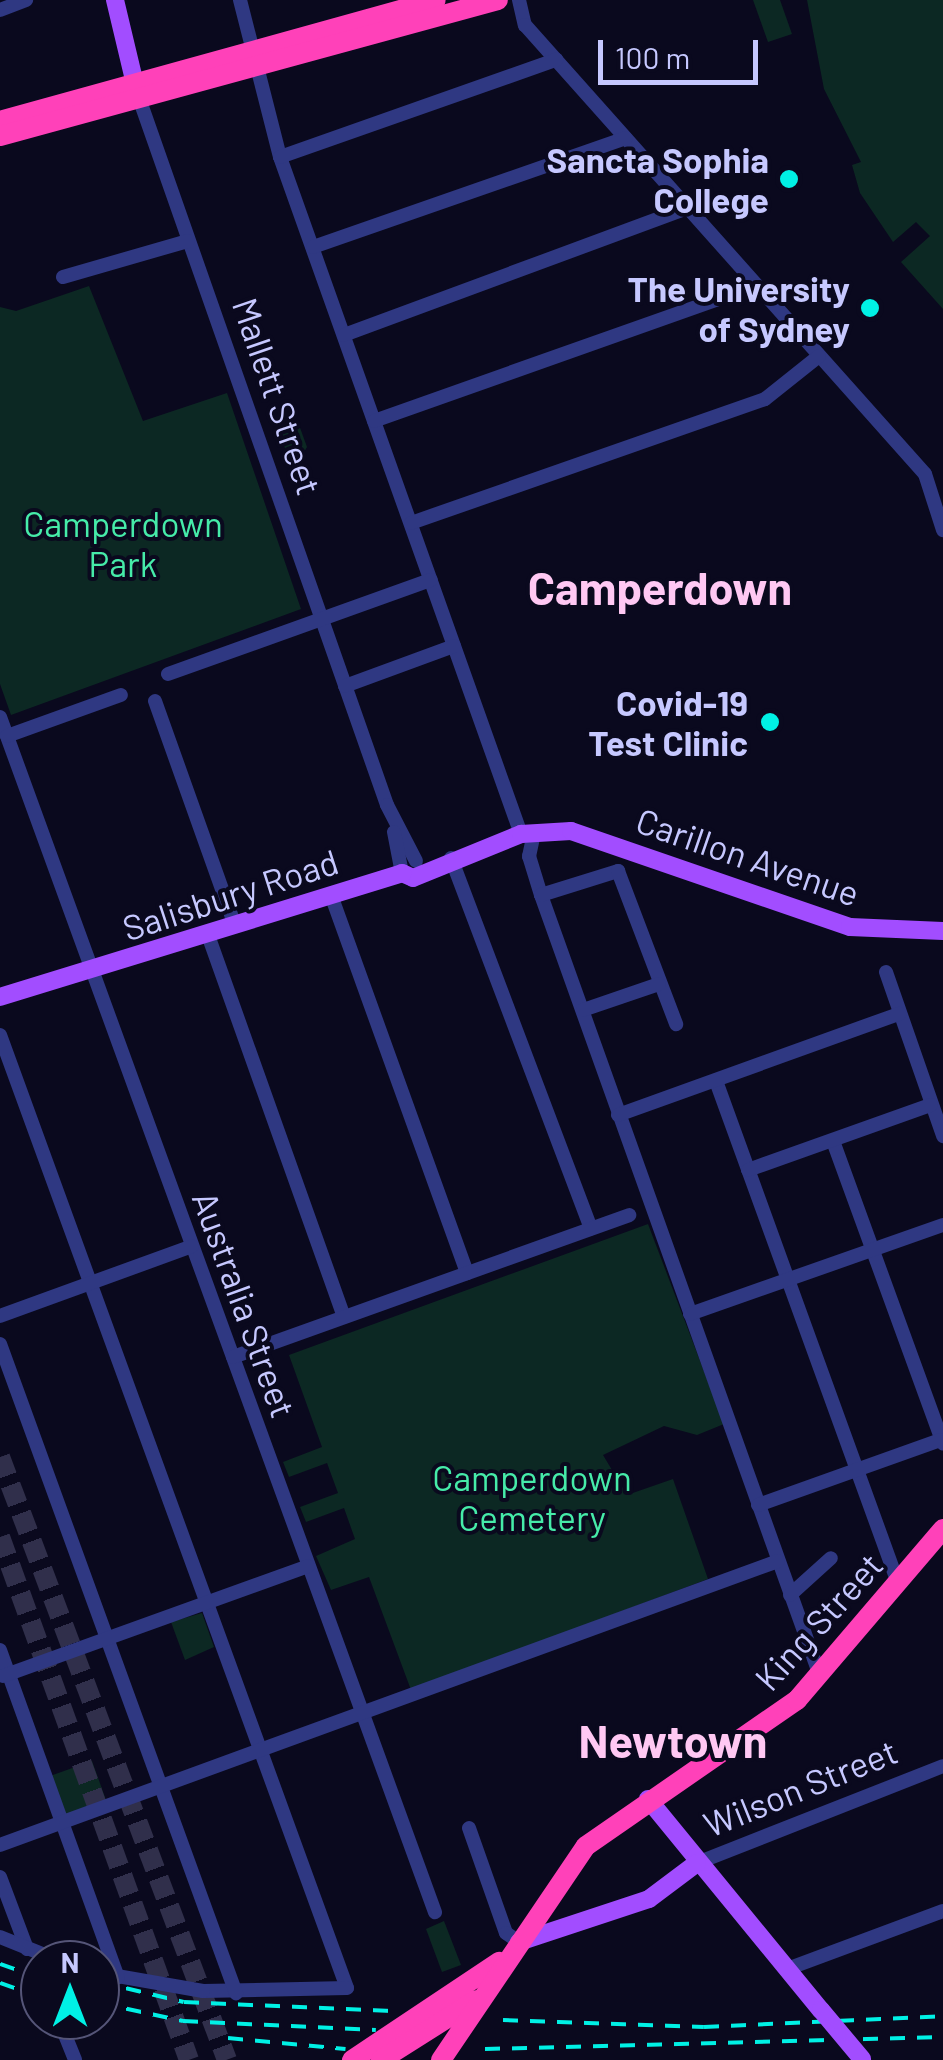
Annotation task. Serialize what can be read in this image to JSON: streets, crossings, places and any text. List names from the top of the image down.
{
  "streets": {
    "highway": ["King Street"],
    "main road": [
      "Mallett Street",
      "Carillon Avenue",
      "Salisbury Road",
      "Wilson Street"
    ],
    "street": ["Australia Street"]
  },
  "crossings": [
    ["Mallett Street", "Salisbury Road"],
    ["Carillon Avenue", "Salisbury Road"],
    ["Salisbury Road", "Australia Street"],
    ["King Street", "Wilson Street"]
  ],
  "districts": ["Camperdown", "Newtown"],
  "parks": ["Camperdown Park", "Camperdown Cemetery"],
  "places": ["Sancta Sophia College", "The University of Sydney", "Covid-19 Test Clinic"],
  "scale_bar": "100 m",
  "north": "top"
}
